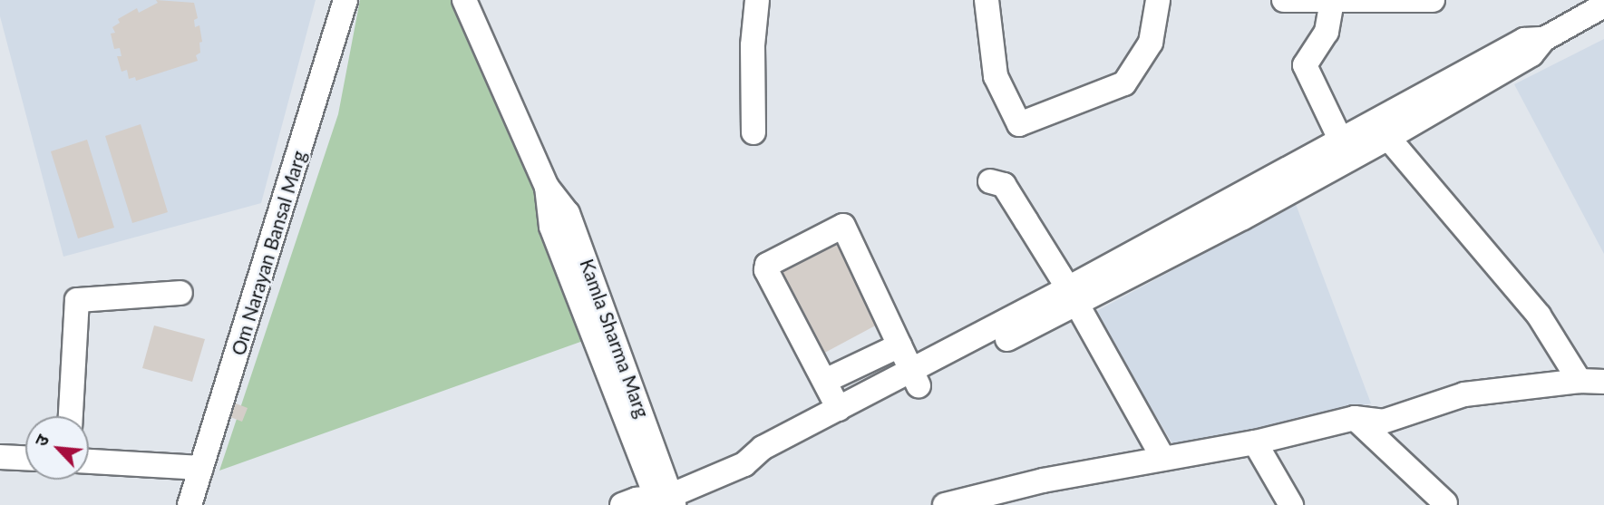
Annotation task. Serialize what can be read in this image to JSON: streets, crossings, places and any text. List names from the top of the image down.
{
  "streets": {
    "street": ["Om Narayan Bansal Marg", "Kamla Sharma Marg"]
  },
  "north": "top left"
}
